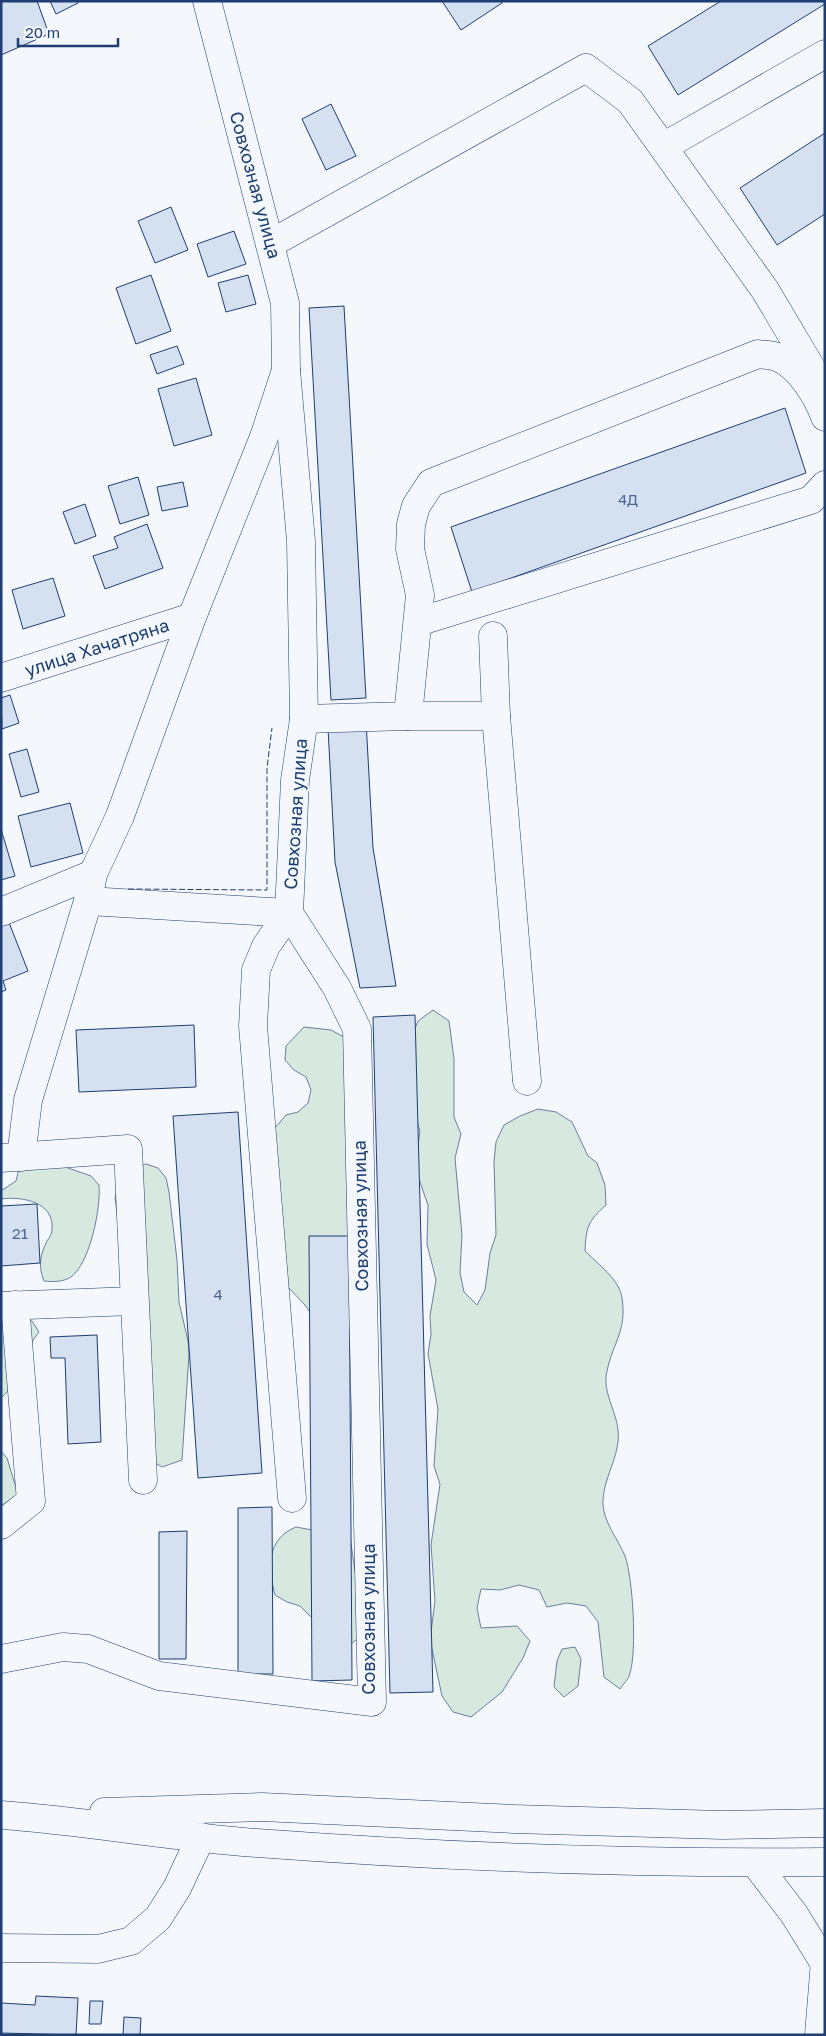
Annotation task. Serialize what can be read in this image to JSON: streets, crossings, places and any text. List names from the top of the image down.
{
  "streets": {
    "street": ["Совхозная улица", "улица Хачатряна"]
  },
  "crossings": [
    ["Совхозная улица", "улица Хачатряна"]
  ],
  "house_numbers": ["4Д", "21", "4"],
  "scale_bar": "20 m"
}
